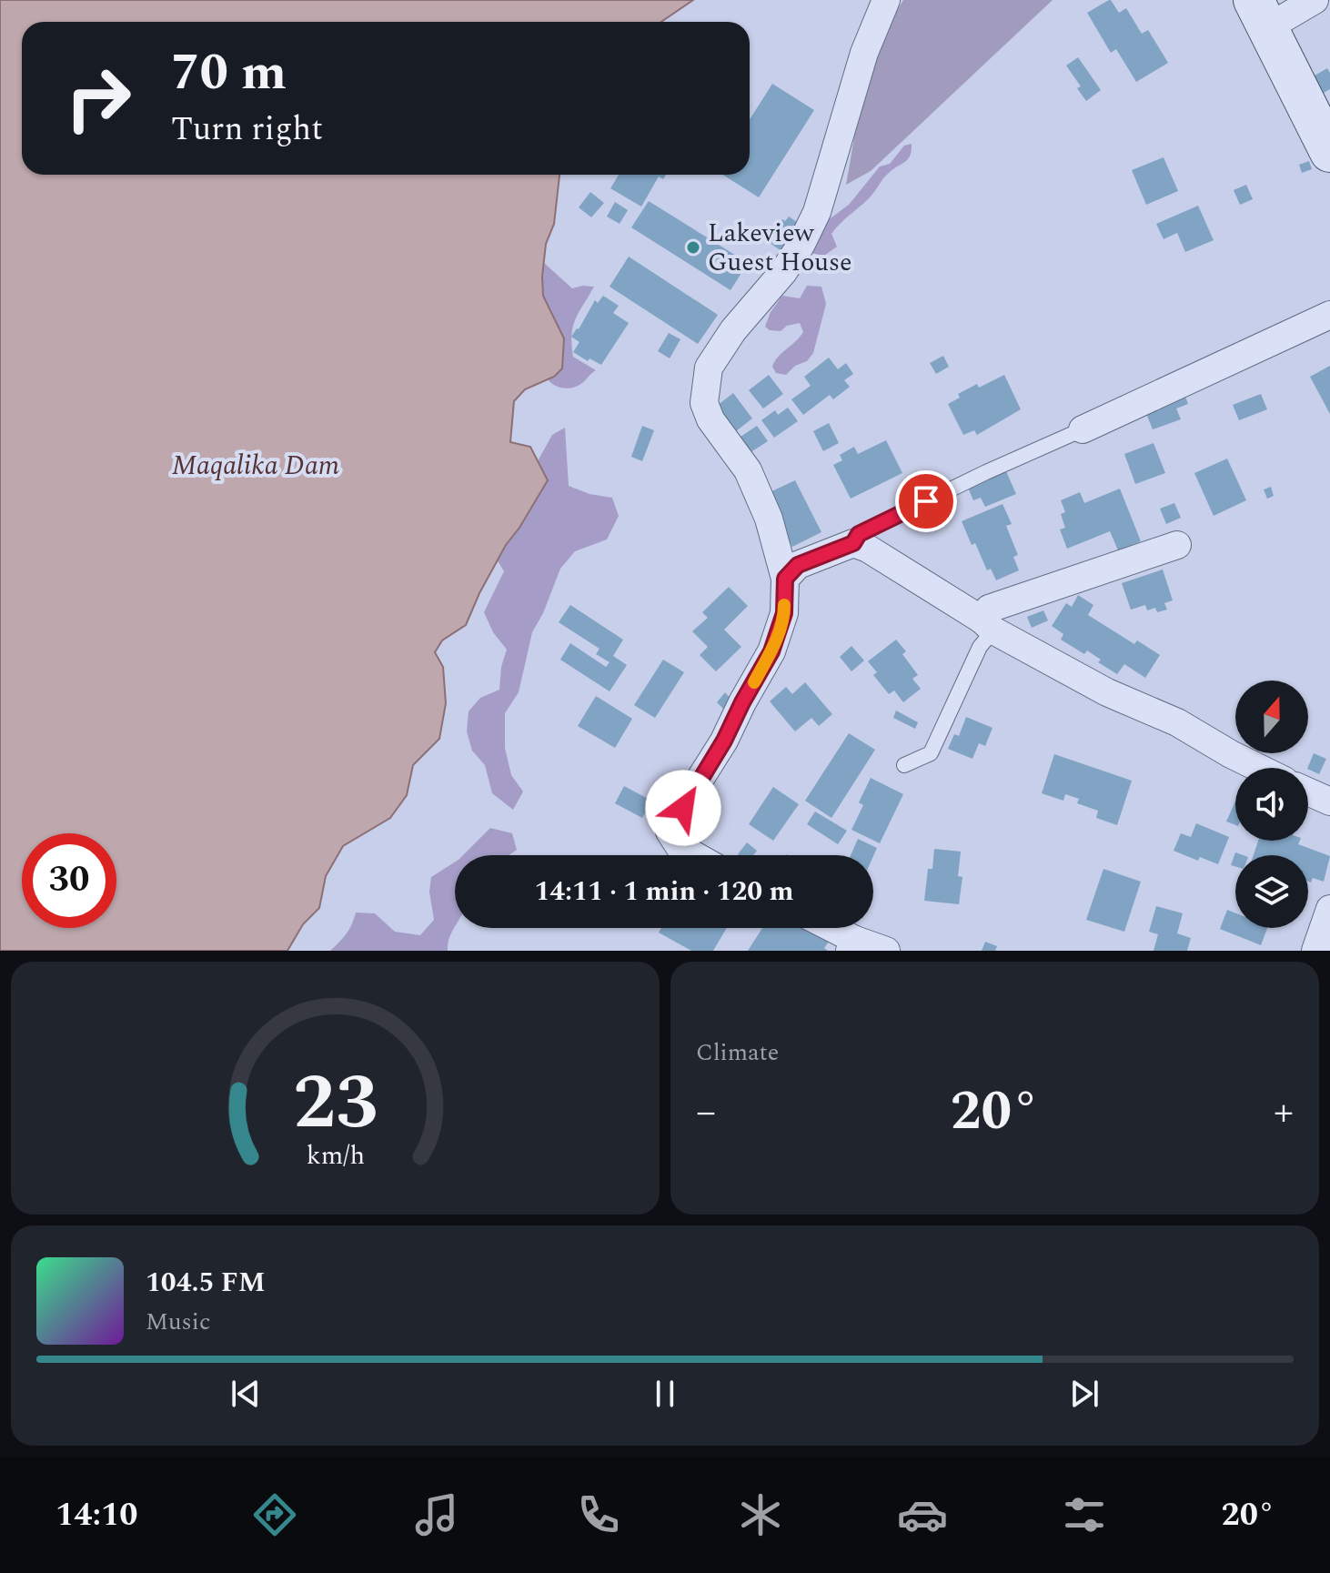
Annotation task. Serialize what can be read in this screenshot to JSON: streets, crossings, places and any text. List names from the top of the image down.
{
  "water": ["Maqalika Dam"],
  "places": ["Lakeview Guest House"],
  "north": "top",
  "page": {
    "turn": ["70 m", "Turn right"],
    "limit": "30",
    "trip": "14:11 · 1 min · 120 m",
    "tile": "Climate",
    "heat": ["−", "20°", "+"],
    "song": ["104.5 FM", "Music"],
    "tabs": ["14:10", "20°"],
    "gauge": ["23", "km/h"]
  }
}
